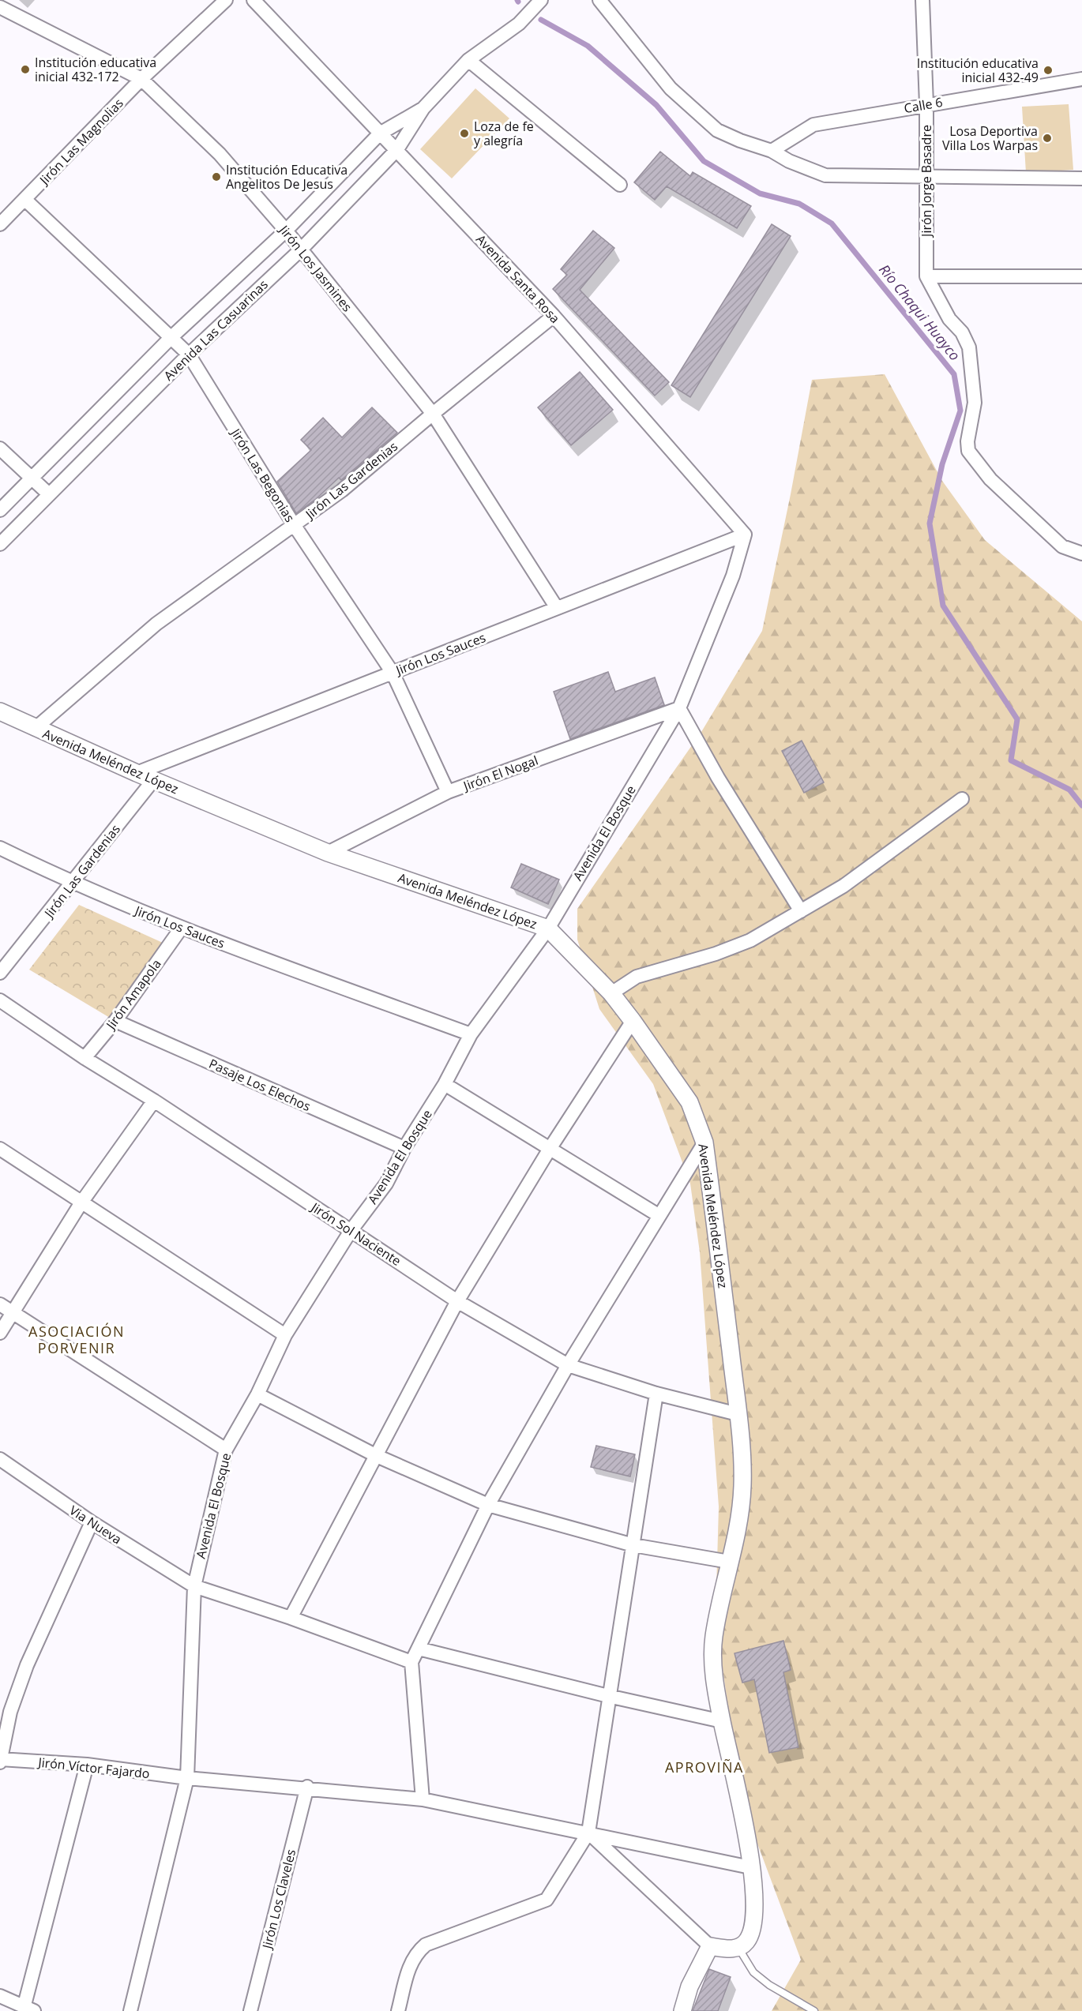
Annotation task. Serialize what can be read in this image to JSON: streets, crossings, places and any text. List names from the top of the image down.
{
  "streets": {
    "street": [
      "Calle 6",
      "Jirón Las Magnolias",
      "Jirón Jorge Basadre",
      "Jirón Los Jasmines",
      "Avenida Santa Rosa",
      "Avenida Las Casuarinas",
      "Jirón Las Begonias",
      "Jirón Las Gardenias",
      "Jirón Los Sauces",
      "Avenida Meléndez López",
      "Jirón El Nogal",
      "Avenida El Bosque",
      "Jirón Amapola",
      "Pasaje Los Elechos",
      "Jirón Sol Naciente",
      "Via Nueva",
      "Jirón Víctor Fajardo",
      "Jirón Los Claveles"
    ]
  },
  "crossings": [
    ["Calle 6", "Jirón Jorge Basadre"],
    ["Jirón Las Magnolias", "Jirón Los Jasmines"],
    ["Jirón Las Magnolias", "Jirón Las Begonias"],
    ["Jirón Los Jasmines", "Avenida Las Casuarinas"],
    ["Jirón Los Jasmines", "Jirón Las Gardenias"],
    ["Jirón Los Jasmines", "Jirón Los Sauces"],
    ["Avenida Santa Rosa", "Avenida Las Casuarinas"],
    ["Avenida Santa Rosa", "Jirón Las Gardenias"],
    ["Avenida Santa Rosa", "Jirón Los Sauces"],
    ["Avenida Santa Rosa", "Avenida El Bosque"],
    ["Avenida Las Casuarinas", "Jirón Las Begonias"],
    ["Jirón Las Begonias", "Jirón Las Gardenias"],
    ["Jirón Las Begonias", "Jirón Los Sauces"],
    ["Jirón Las Begonias", "Jirón El Nogal"],
    ["Jirón Las Gardenias", "Jirón Los Sauces"],
    ["Jirón Las Gardenias", "Avenida Meléndez López"],
    ["Jirón Los Sauces", "Avenida Meléndez López"],
    ["Jirón Los Sauces", "Avenida El Bosque"],
    ["Jirón Los Sauces", "Jirón Amapola"],
    ["Avenida Meléndez López", "Jirón El Nogal"],
    ["Avenida Meléndez López", "Avenida El Bosque"],
    ["Avenida Meléndez López", "Jirón Sol Naciente"],
    ["Avenida Meléndez López", "Jirón Víctor Fajardo"],
    ["Jirón El Nogal", "Avenida El Bosque"],
    ["Avenida El Bosque", "Pasaje Los Elechos"],
    ["Avenida El Bosque", "Jirón Sol Naciente"],
    ["Avenida El Bosque", "Via Nueva"],
    ["Avenida El Bosque", "Jirón Víctor Fajardo"],
    ["Jirón Amapola", "Pasaje Los Elechos"],
    ["Jirón Amapola", "Jirón Sol Naciente"],
    ["Jirón Víctor Fajardo", "Jirón Los Claveles"]
  ],
  "districts": ["ASOCIACIÓN PORVENIR", "APROVIÑA"],
  "water": ["Río Chaqui Huayco"],
  "places": [
    "Institución educativa inicial 432-172",
    "Institución educativa inicial 432-49",
    "Loza de fe y alegría",
    "Losa Deportiva Villa Los Warpas",
    "Institución Educativa Angelitos De Jesus"
  ]
}
